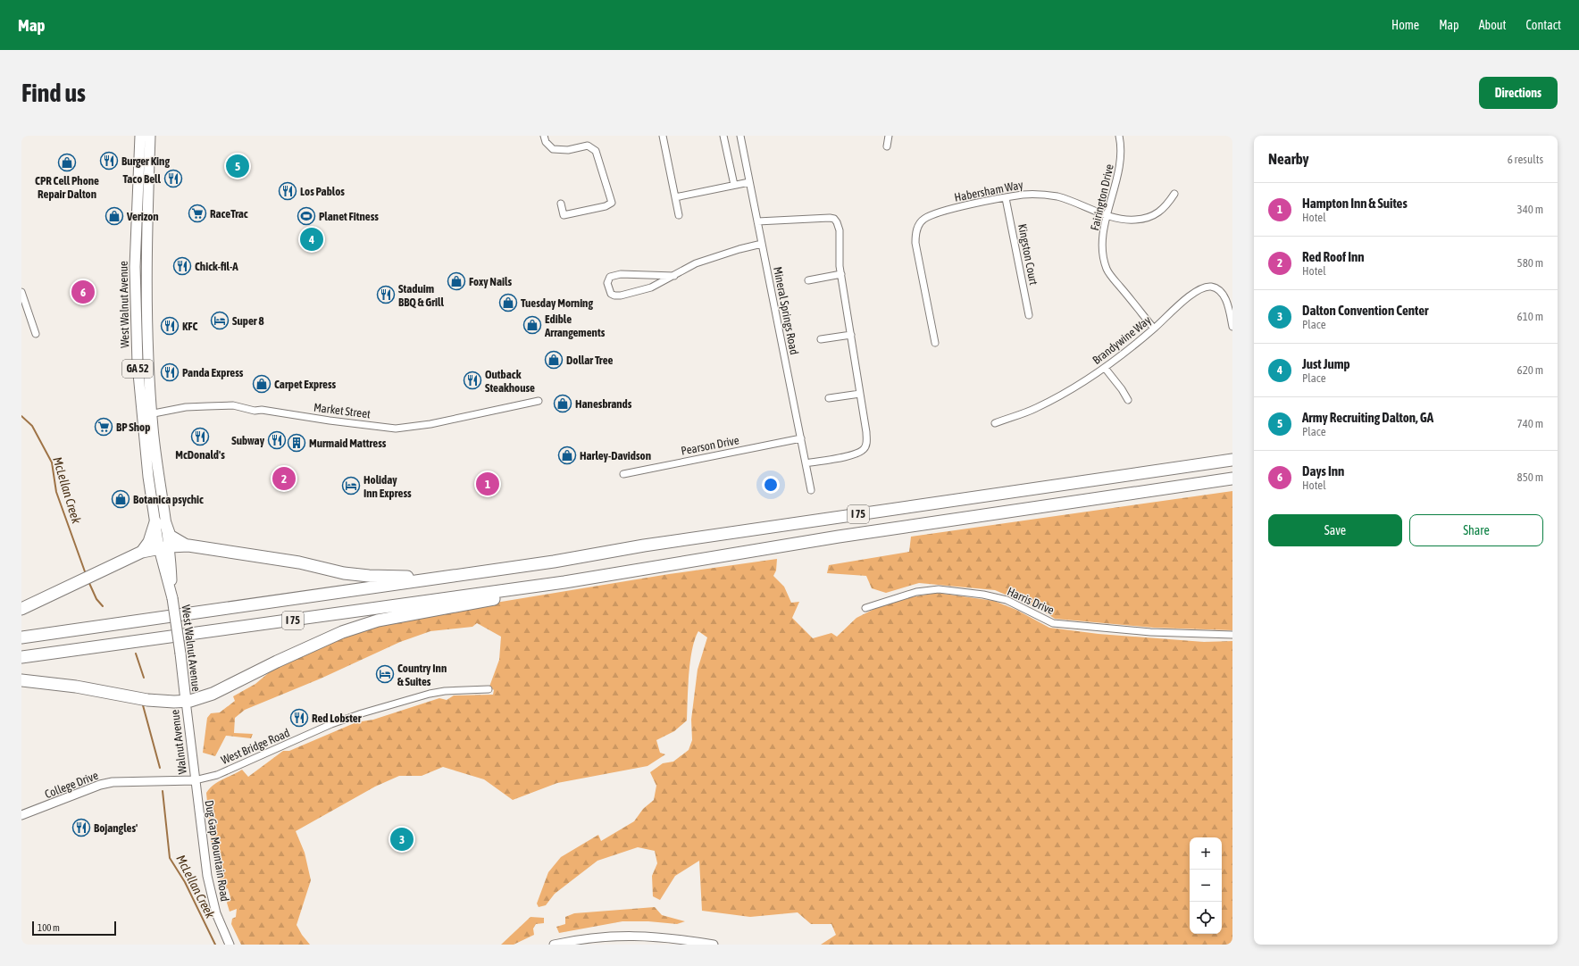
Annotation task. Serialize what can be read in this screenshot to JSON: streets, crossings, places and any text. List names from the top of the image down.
{
  "streets": {
    "highway": ["I 75"],
    "main road": ["West Walnut Avenue", "GA 52"],
    "street": [
      "Habersham Way",
      "Fairington Drive",
      "Kingston Court",
      "Mineral Springs Road",
      "Brandywine Way",
      "Market Street",
      "Pearson Drive",
      "Harris Drive",
      "Walnut Avenue",
      "West Bridge Road",
      "College Drive",
      "Dug Gap Mountain Road"
    ]
  },
  "crossings": [
    ["Habersham Way", "Fairington Drive"],
    ["Habersham Way", "Kingston Court"],
    ["Fairington Drive", "Brandywine Way"],
    ["West Walnut Avenue", "Market Street"],
    ["West Walnut Avenue", "Walnut Avenue"],
    ["Mineral Springs Road", "Pearson Drive"],
    ["Walnut Avenue", "West Bridge Road"],
    ["Walnut Avenue", "College Drive"],
    ["Walnut Avenue", "Dug Gap Mountain Road"],
    ["West Bridge Road", "College Drive"],
    ["West Bridge Road", "Dug Gap Mountain Road"],
    ["College Drive", "Dug Gap Mountain Road"]
  ],
  "water": ["McLellan Creek"],
  "places": {
    "restaurant": [
      "Burger King",
      "Taco Bell",
      "Los Pablos",
      "Chick-fil-A",
      "Staduim BBQ & Grill",
      "KFC",
      "Panda Express",
      "Outback Steakhouse",
      "McDonald's",
      "Subway",
      "Red Lobster",
      "Bojangles'"
    ],
    "shop": [
      "CPR Cell Phone Repair Dalton",
      "Verizon",
      "Foxy Nails",
      "Tuesday Morning",
      "Edible Arrangements",
      "Dollar Tree",
      "Carpet Express",
      "Hanesbrands",
      "Harley-Davidson",
      "Botanica psychic"
    ],
    "supermarket": ["RaceTrac", "BP Shop"],
    "sports": ["Planet Fitness"],
    "hotel": ["Super 8", "Holiday Inn Express", "Country Inn & Suites"],
    "building": ["Murmaid Mattress"]
  },
  "scale_bar": "100 m",
  "page": {
    "header": "Map",
    "nav": [
      "Home",
      "Map",
      "About",
      "Contact"
    ],
    "buttons": [
      "Directions",
      ["Save", "Share"]
    ],
    "title": "Find us",
    "heading": ["Nearby", "6 results"],
    "pins": [
      "5",
      "4",
      "6",
      "2",
      "1",
      "3"
    ],
    "list": [
      {
        "mark": "1",
        "name": "Hampton Inn & Suites",
        "note": "Hotel",
        "value": "340 m"
      },
      {
        "mark": "2",
        "name": "Red Roof Inn",
        "note": "Hotel",
        "value": "580 m"
      },
      {
        "mark": "3",
        "name": "Dalton Convention Center",
        "note": "Place",
        "value": "610 m"
      },
      {
        "mark": "4",
        "name": "Just Jump",
        "note": "Place",
        "value": "620 m"
      },
      {
        "mark": "5",
        "name": "Army Recruiting Dalton, GA",
        "note": "Place",
        "value": "740 m"
      },
      {
        "mark": "6",
        "name": "Days Inn",
        "note": "Hotel",
        "value": "850 m"
      }
    ],
    "map_buttons": ["+", "−"],
    "scale": "100 m"
  }
}
